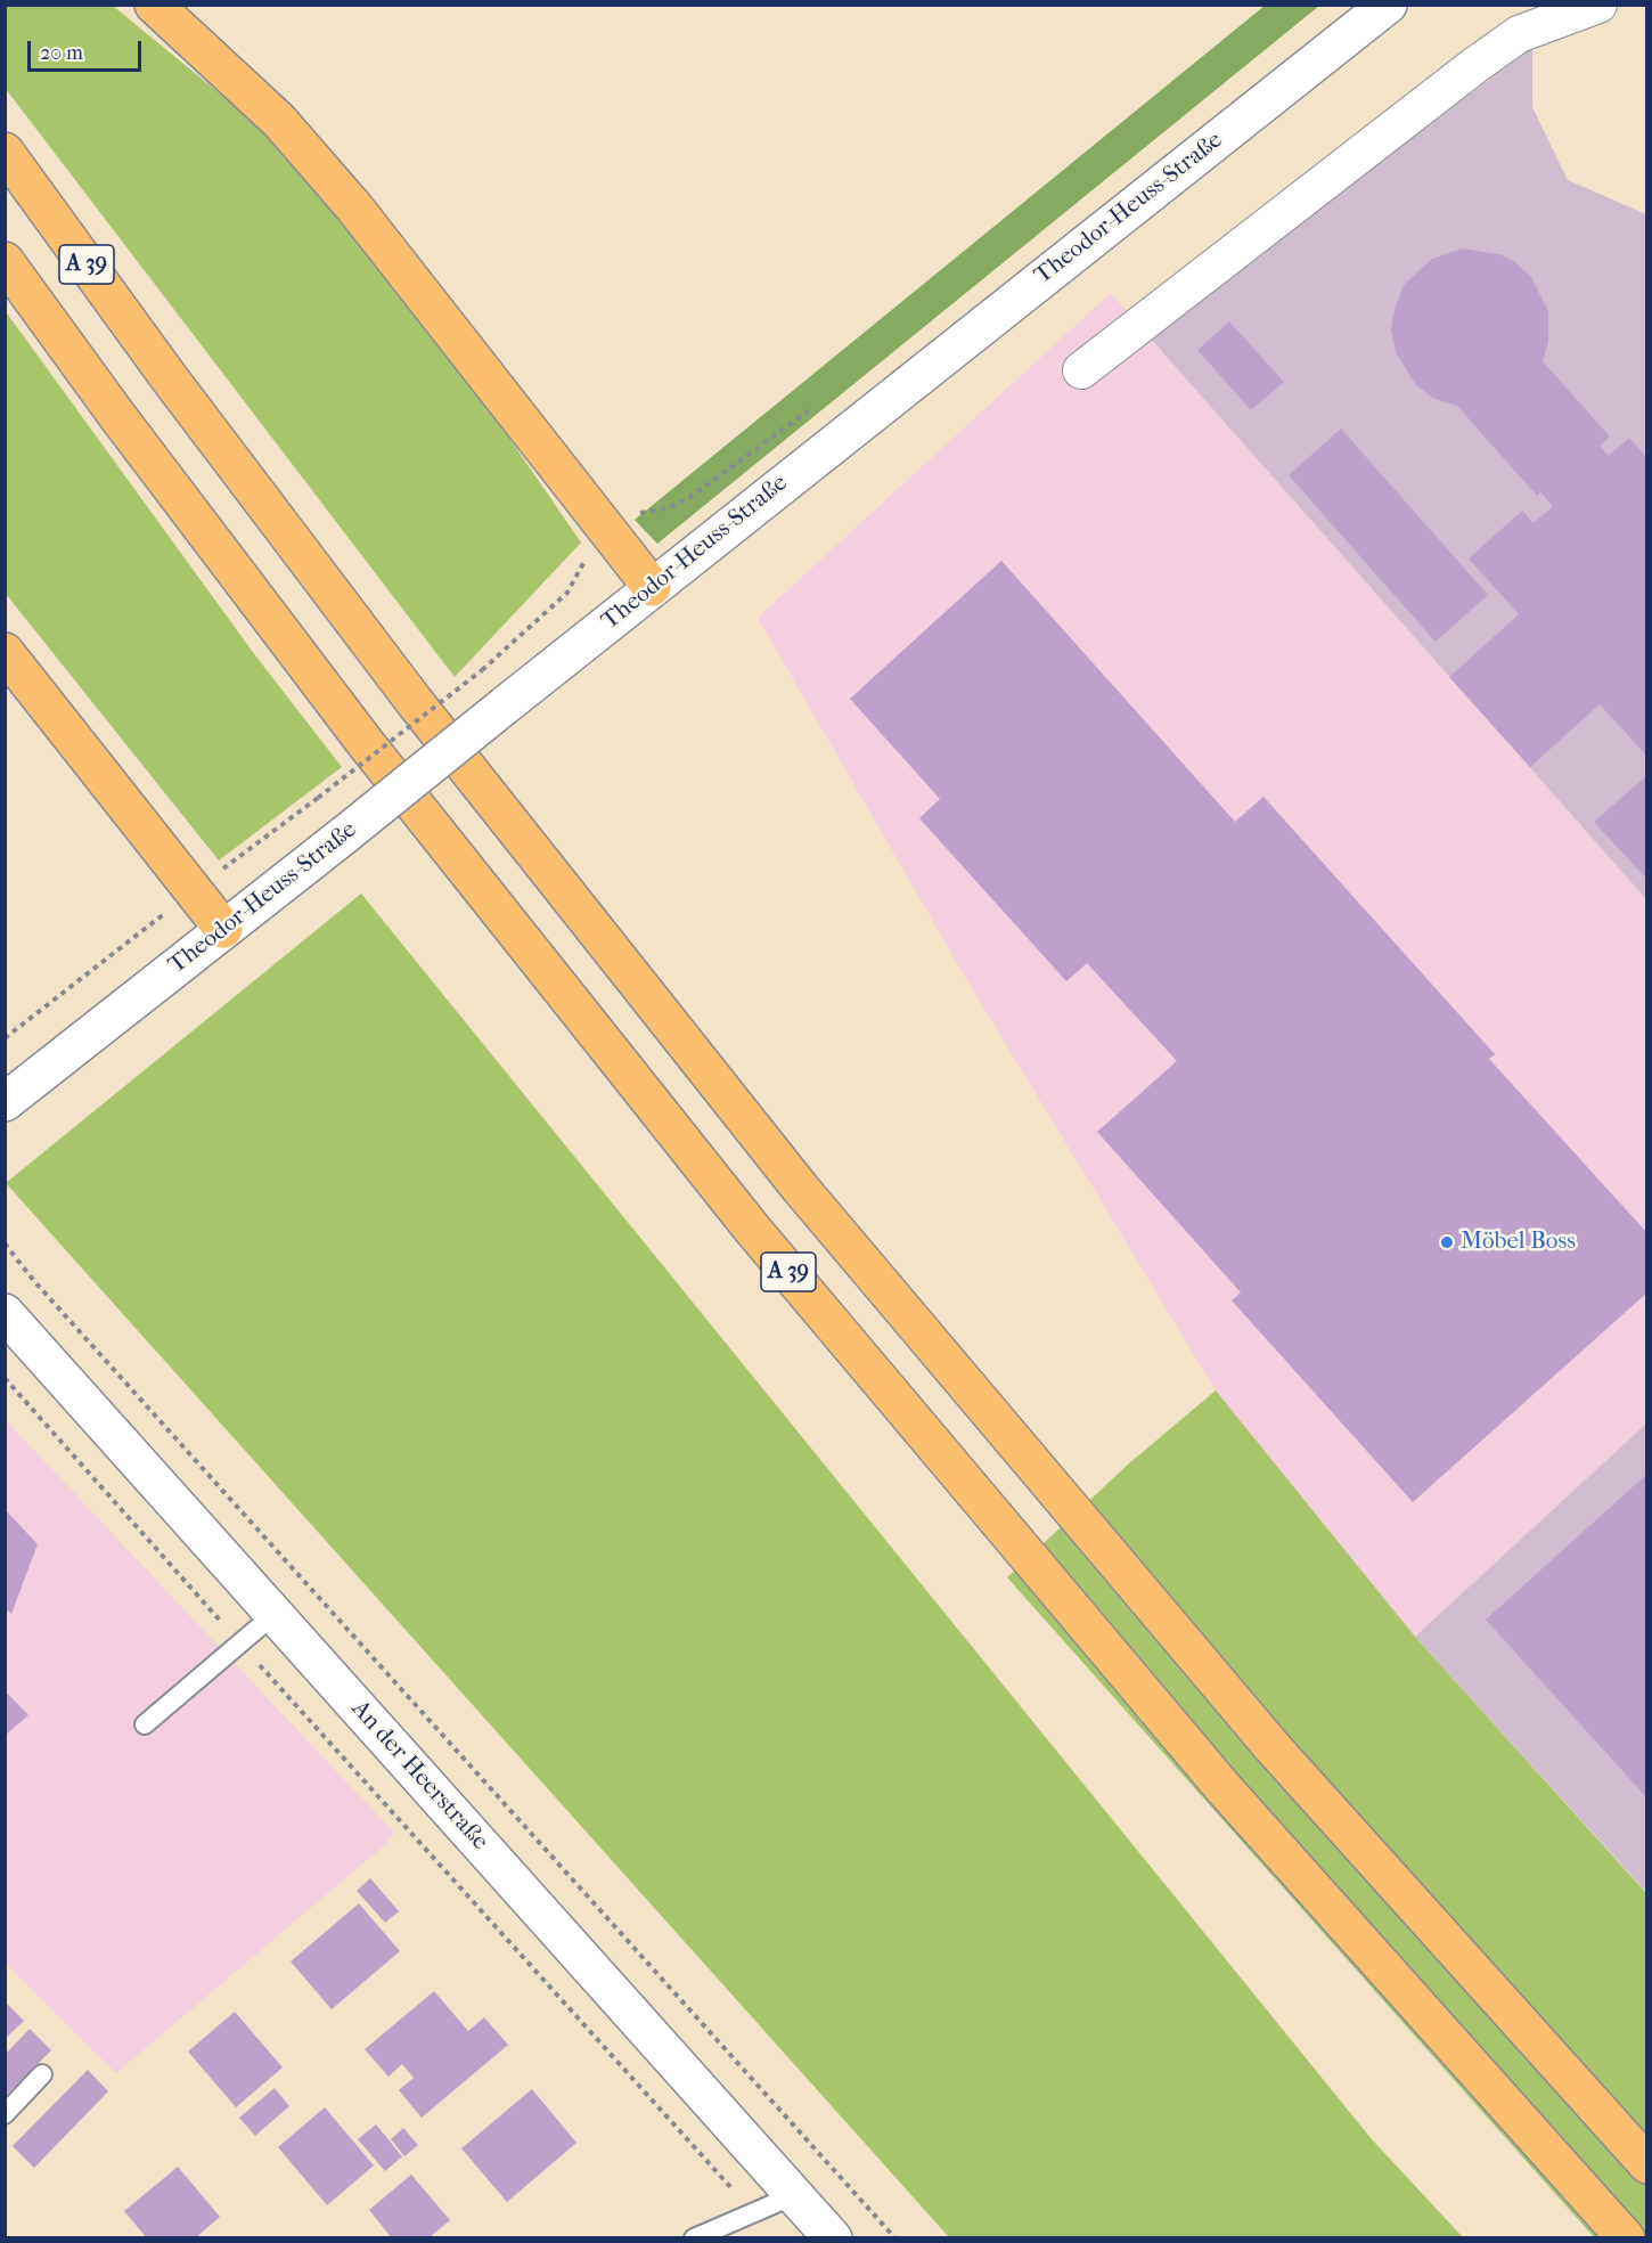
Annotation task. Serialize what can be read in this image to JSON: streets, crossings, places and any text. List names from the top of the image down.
{
  "streets": {
    "highway": ["A 39"],
    "street": ["Theodor-Heuss-Straße", "An der Heerstraße"]
  },
  "places": ["Möbel Boss"],
  "scale_bar": "20 m"
}
